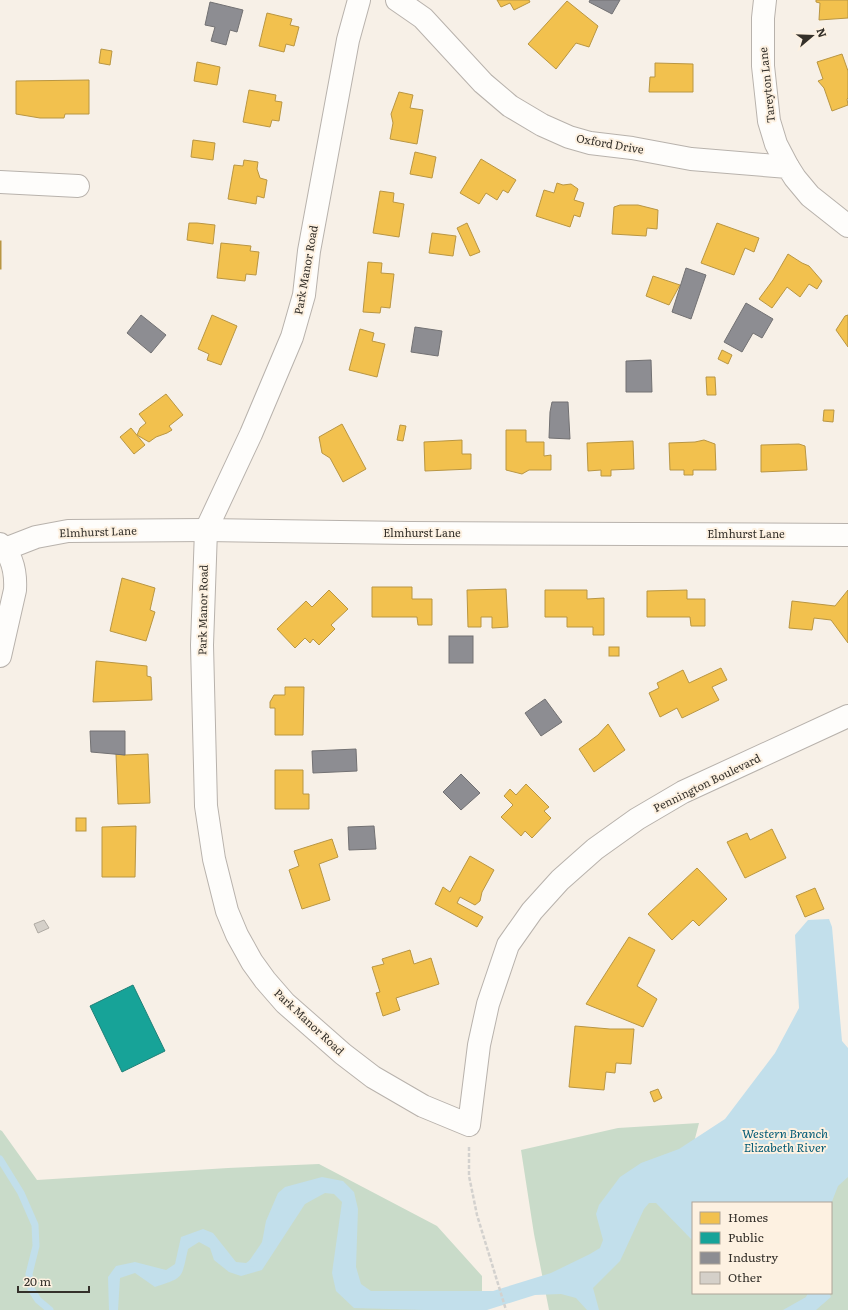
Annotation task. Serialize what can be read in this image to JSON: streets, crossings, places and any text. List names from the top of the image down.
{
  "streets": {
    "street": [
      "Tareyton Lane",
      "Oxford Drive",
      "Park Manor Road",
      "Elmhurst Lane",
      "Pennington Boulevard"
    ]
  },
  "crossings": [
    ["Tareyton Lane", "Oxford Drive"],
    ["Park Manor Road", "Elmhurst Lane"],
    ["Park Manor Road", "Pennington Boulevard"]
  ],
  "water": ["Western Branch Elizabeth River"],
  "legend": [
    "Homes",
    "Public",
    "Industry",
    "Other"
  ],
  "scale_bar": "20 m",
  "north": "right"
}
